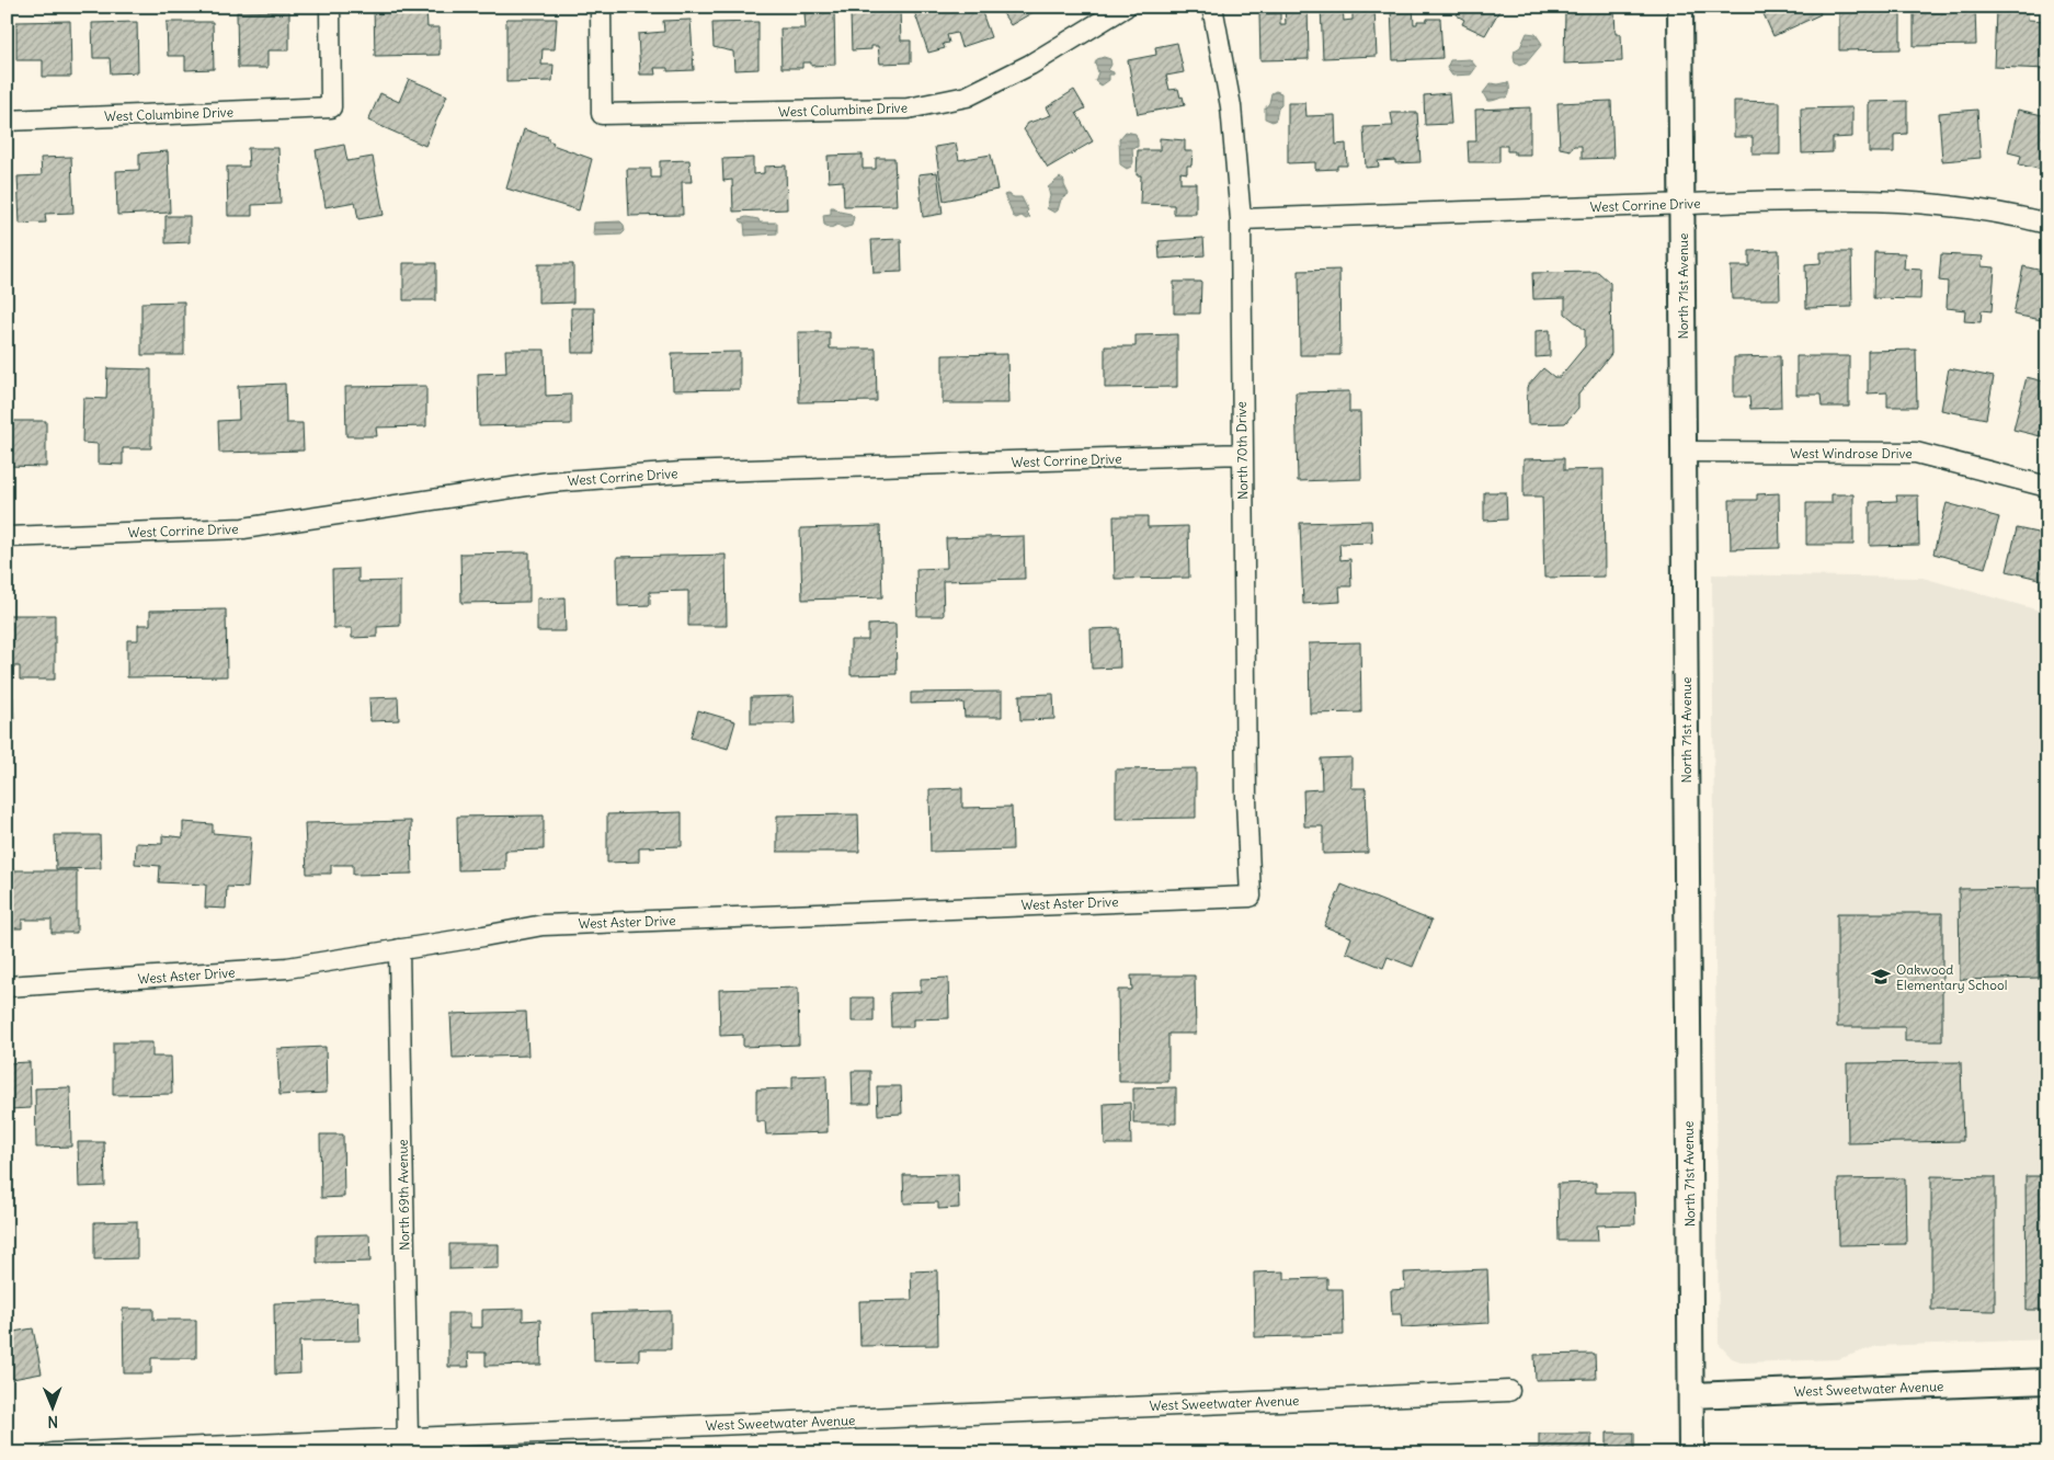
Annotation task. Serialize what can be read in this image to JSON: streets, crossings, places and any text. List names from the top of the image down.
{
  "streets": {
    "street": [
      "West Columbine Drive",
      "West Corrine Drive",
      "North 71st Avenue",
      "North 70th Drive",
      "West Windrose Drive",
      "West Aster Drive",
      "North 69th Avenue",
      "West Sweetwater Avenue"
    ]
  },
  "crossings": [
    ["West Corrine Drive", "North 71st Avenue"],
    ["West Corrine Drive", "North 70th Drive"],
    ["North 71st Avenue", "West Windrose Drive"],
    ["North 71st Avenue", "West Sweetwater Avenue"],
    ["North 70th Drive", "West Aster Drive"],
    ["West Aster Drive", "North 69th Avenue"],
    ["North 69th Avenue", "West Sweetwater Avenue"]
  ],
  "places": {
    "school or university": ["Oakwood Elementary School"]
  },
  "north": "bottom"
}
